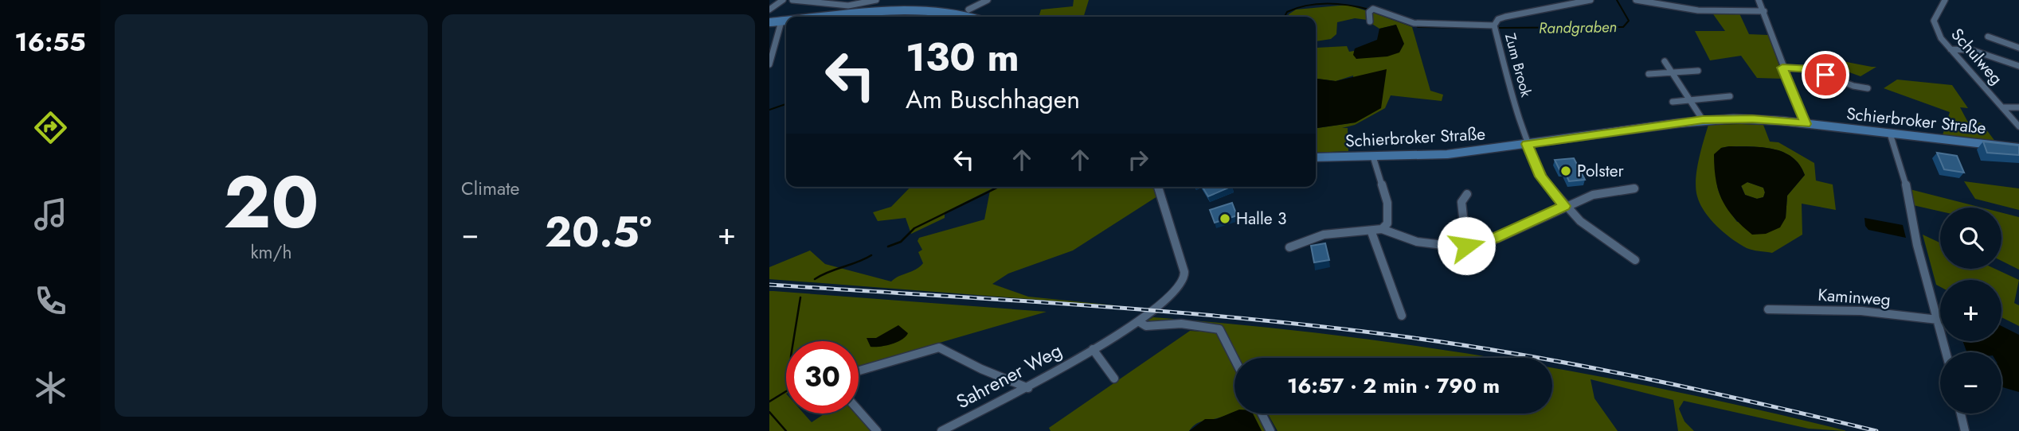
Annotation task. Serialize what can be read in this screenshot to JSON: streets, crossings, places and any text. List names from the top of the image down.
{
  "streets": {
    "main road": ["Schierbroker Straße"],
    "street": [
      "Schulweg",
      "Zum Brook",
      "Kaminweg",
      "Sahrener Weg"
    ]
  },
  "crossings": [
    ["Zum Brook", "Schierbroker Straße"]
  ],
  "water": ["Randgraben"],
  "places": ["Polster", "Halle 3"],
  "page": {
    "tabs": "16:55",
    "tile": [
      ["20", "km/h"],
      "Climate"
    ],
    "turn": ["130 m", "Am Buschhagen"],
    "map_buttons": ["+", "−"],
    "heat": ["−", "20.5°", "+"],
    "limit": "30",
    "trip": "16:57 · 2 min · 790 m"
  }
}
